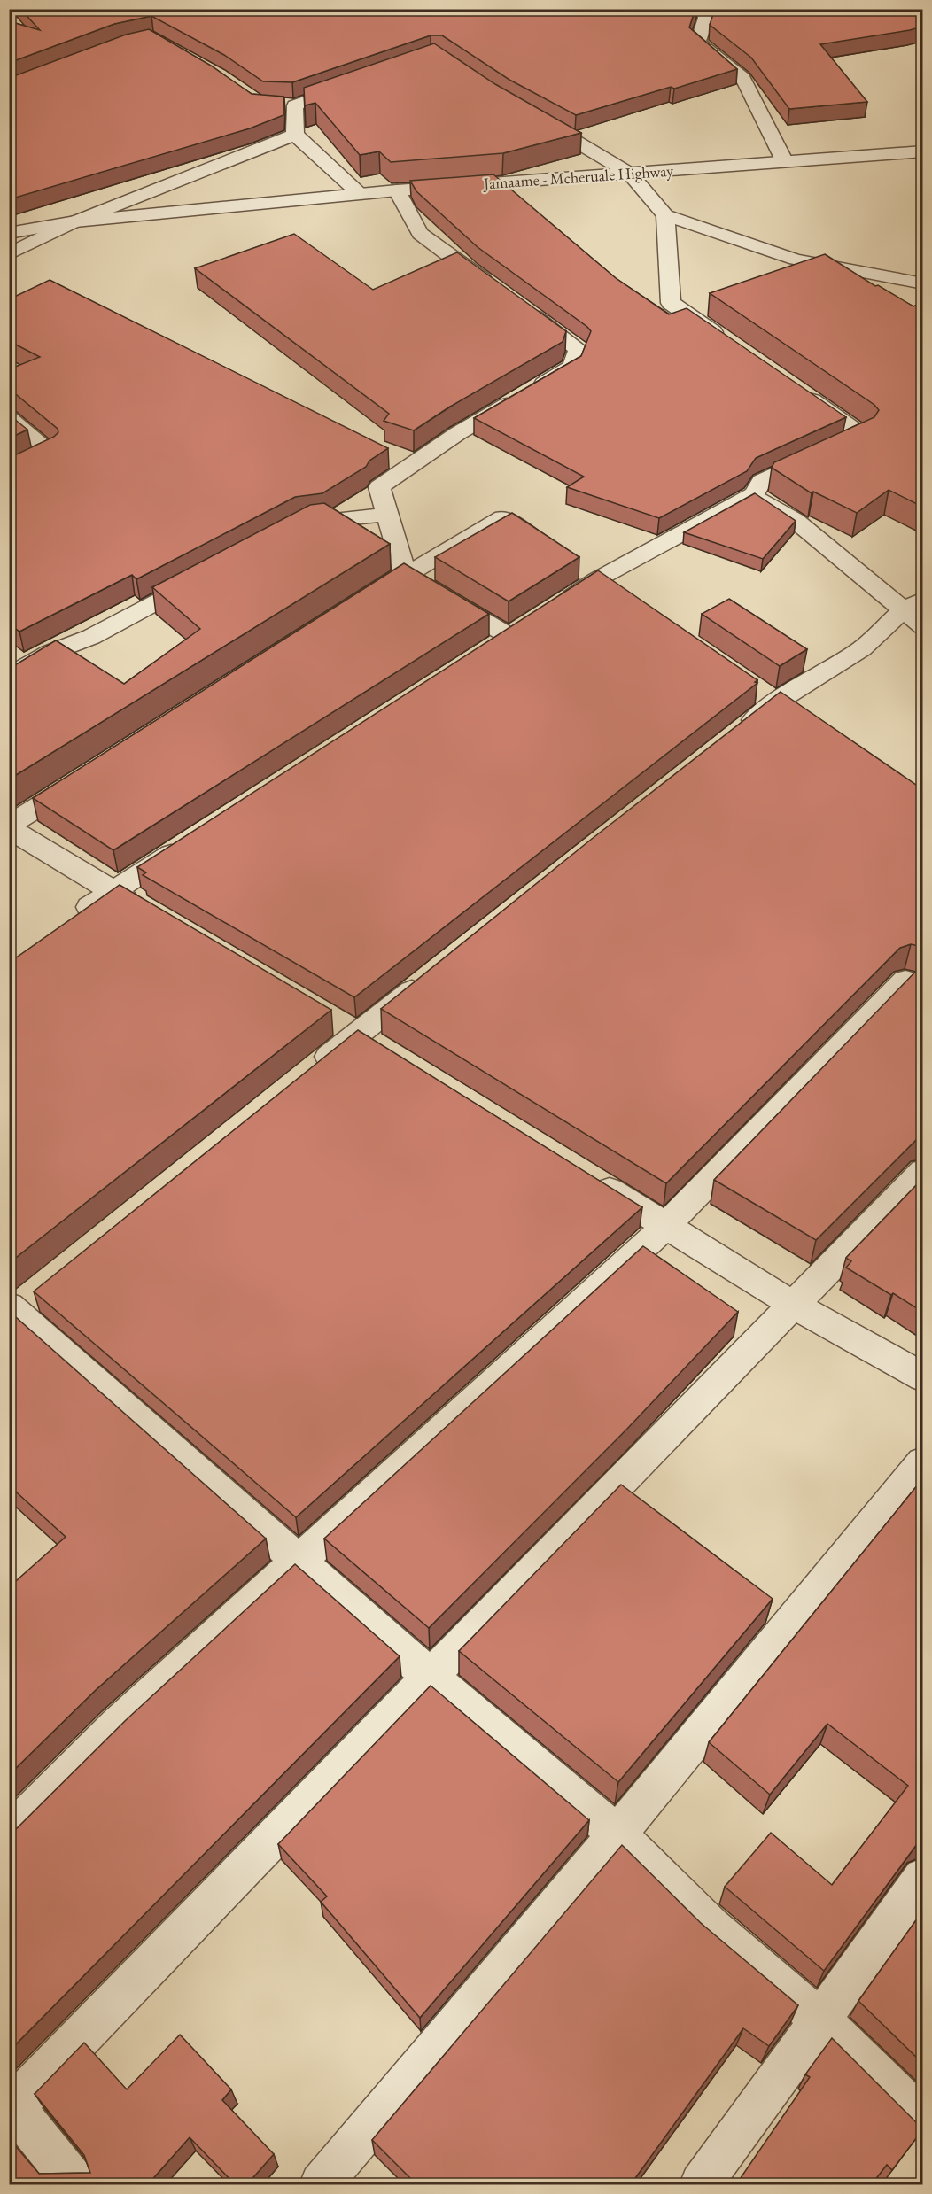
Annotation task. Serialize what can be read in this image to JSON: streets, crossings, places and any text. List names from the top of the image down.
{
  "streets": {
    "street": ["Jamaame - Mcheruale Highway"]
  }
}
